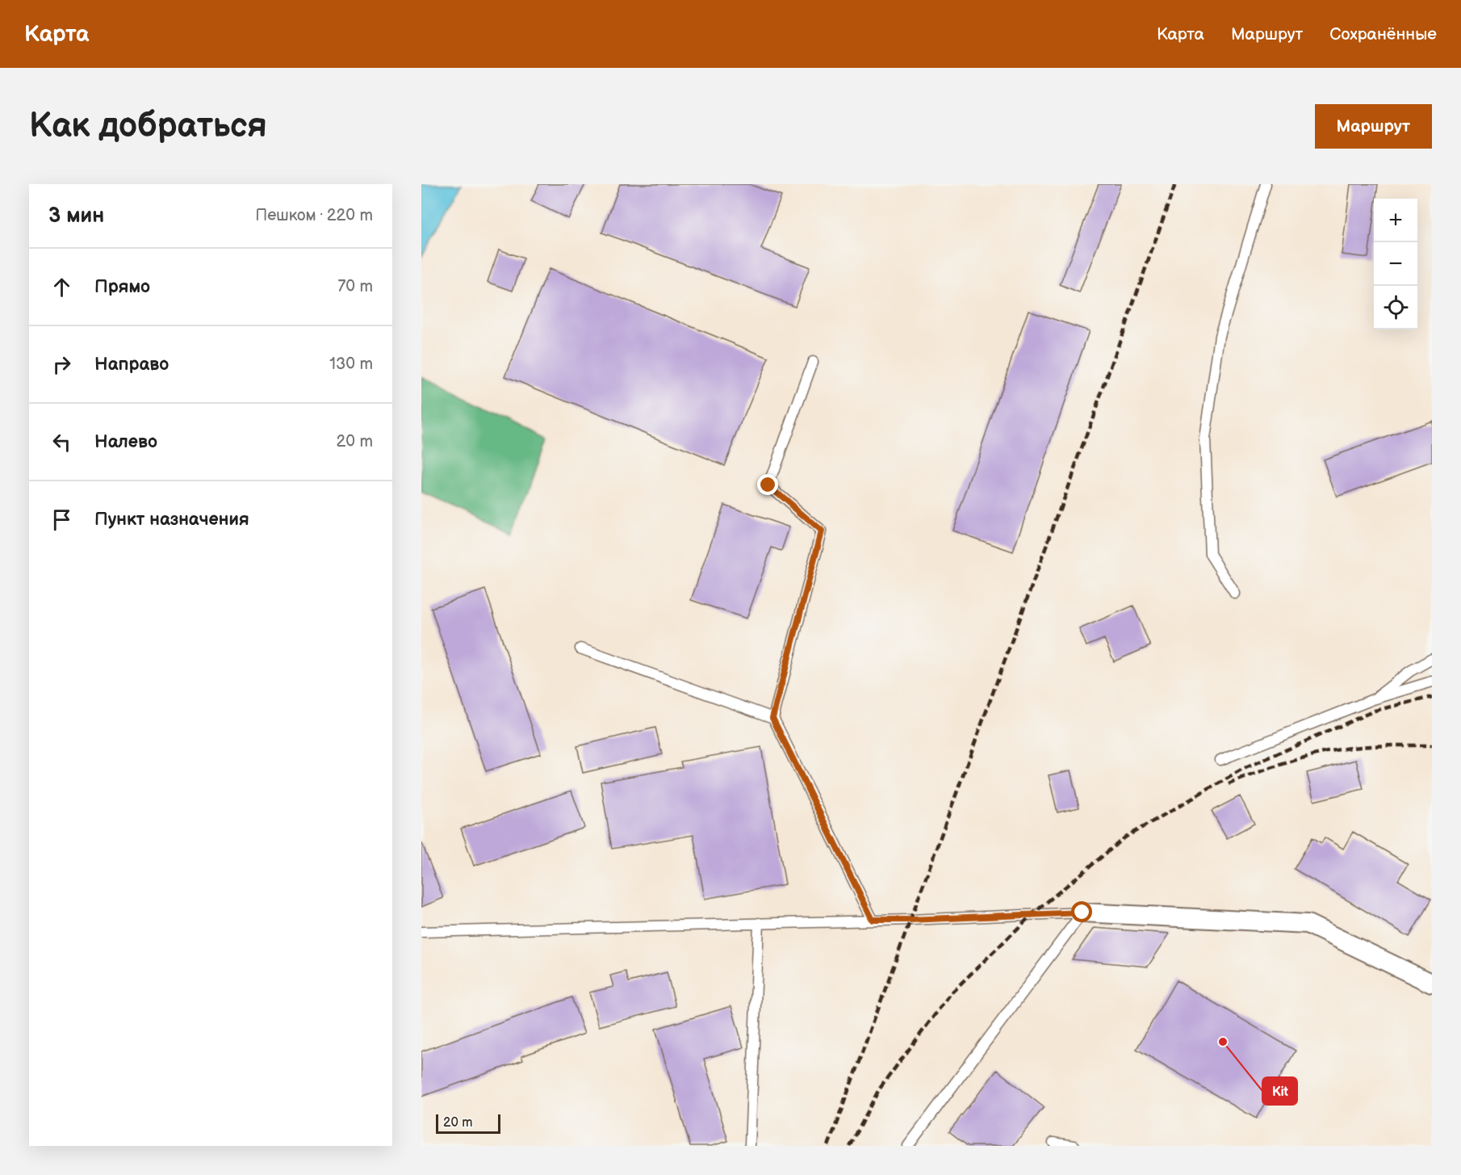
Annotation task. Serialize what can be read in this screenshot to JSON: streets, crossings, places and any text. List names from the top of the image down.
{
  "places": ["Kit"],
  "scale_bar": "20 m",
  "page": {
    "header": "Карта",
    "nav": ["Карта", "Маршрут", "Сохранённые"],
    "buttons": "Маршрут",
    "title": "Как добраться",
    "heading": ["3 мин", "Пешком · 220 m"],
    "map_buttons": ["+", "−"],
    "list": [
      ["Прямо", "70 m"],
      ["Направо", "130 m"],
      ["Налево", "20 m"],
      "Пункт назначения"
    ],
    "scale": "20 m"
  }
}
